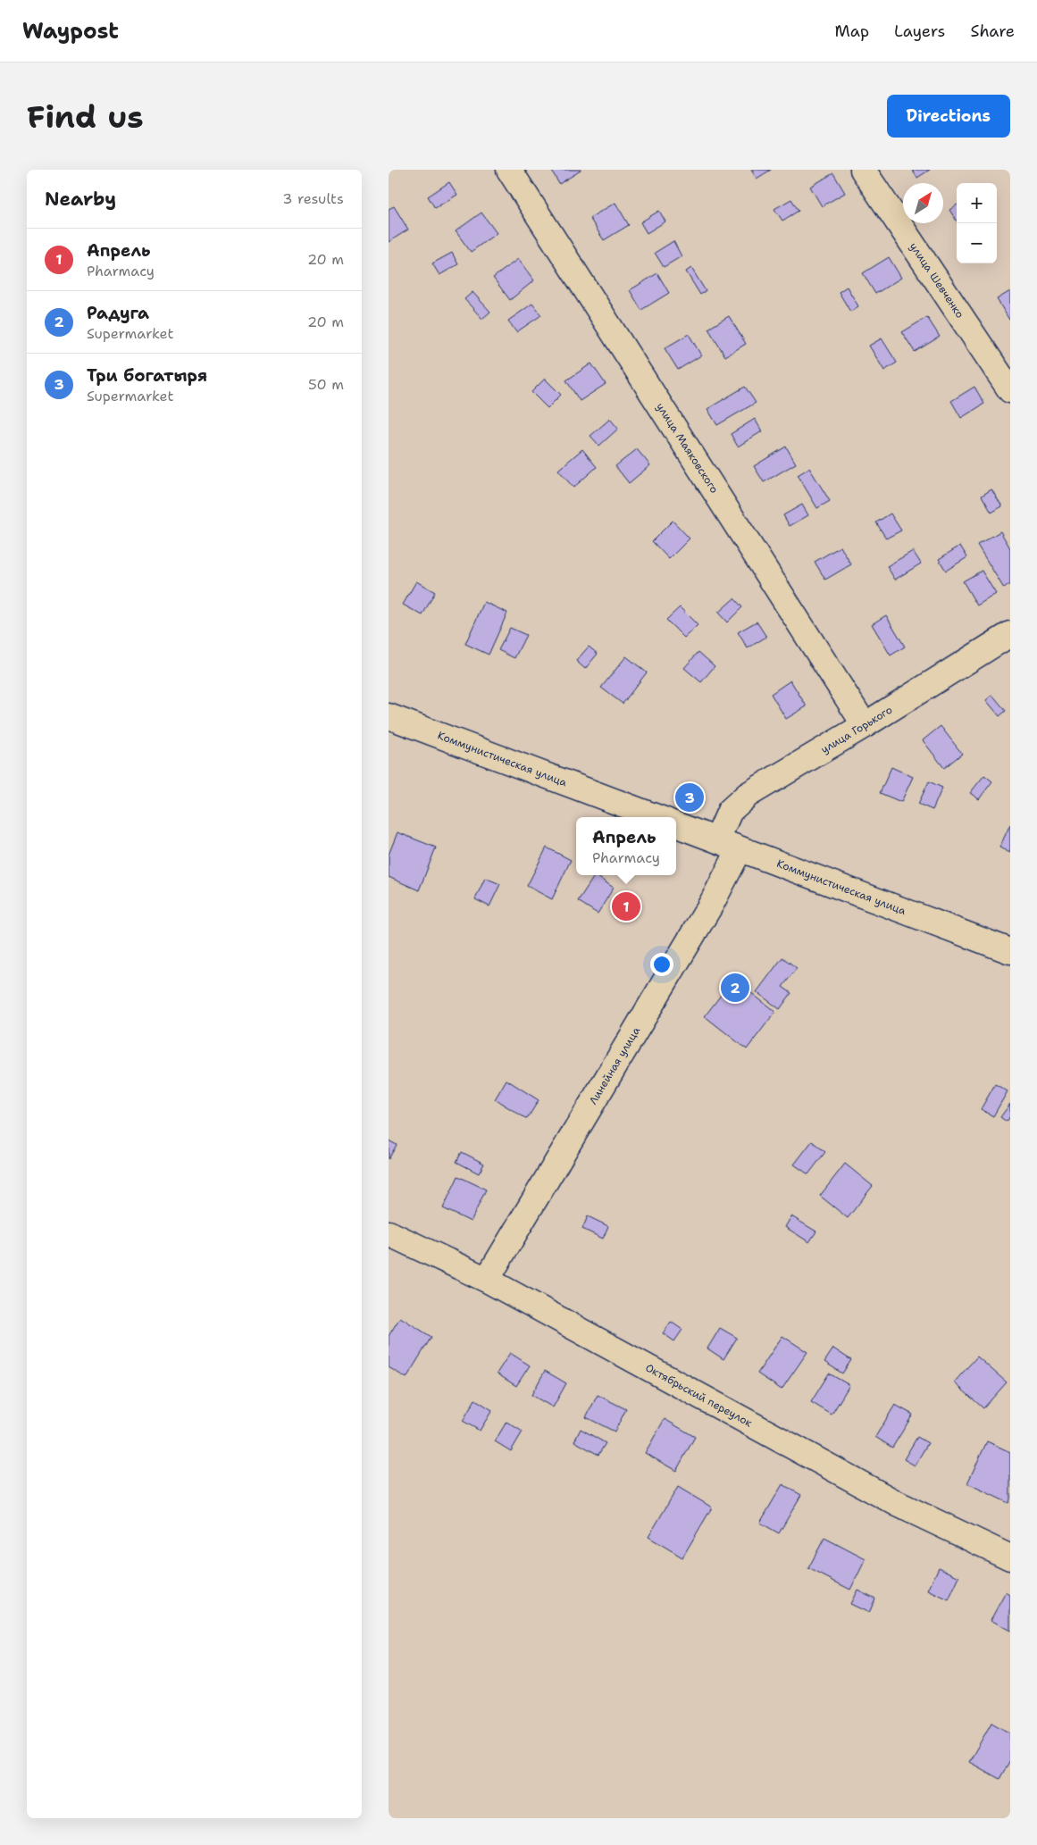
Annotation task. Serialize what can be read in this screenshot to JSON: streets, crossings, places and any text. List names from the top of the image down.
{
  "streets": {
    "street": [
      "улица Шевченко",
      "улица Маяковского",
      "улица Горького",
      "Коммунистическая улица",
      "Линейная улица",
      "Октябрьский переулок"
    ]
  },
  "crossings": [
    ["улица Маяковского", "улица Горького"],
    ["улица Горького", "Коммунистическая улица"],
    ["Коммунистическая улица", "Линейная улица"],
    ["Линейная улица", "Октябрьский переулок"]
  ],
  "north": "top right",
  "page": {
    "header": "Waypost",
    "nav": ["Map", "Layers", "Share"],
    "buttons": "Directions",
    "title": "Find us",
    "heading": ["Nearby", "3 results"],
    "map_buttons": ["+", "−"],
    "list": [
      {
        "mark": "1",
        "name": "Апрель",
        "note": "Pharmacy",
        "value": "20 m"
      },
      {
        "mark": "2",
        "name": "Радуга",
        "note": "Supermarket",
        "value": "20 m"
      },
      {
        "mark": "3",
        "name": "Три богатыря",
        "note": "Supermarket",
        "value": "50 m"
      }
    ],
    "pins": ["3", "1", "2"],
    "popup": ["Апрель", "Pharmacy"]
  }
}
